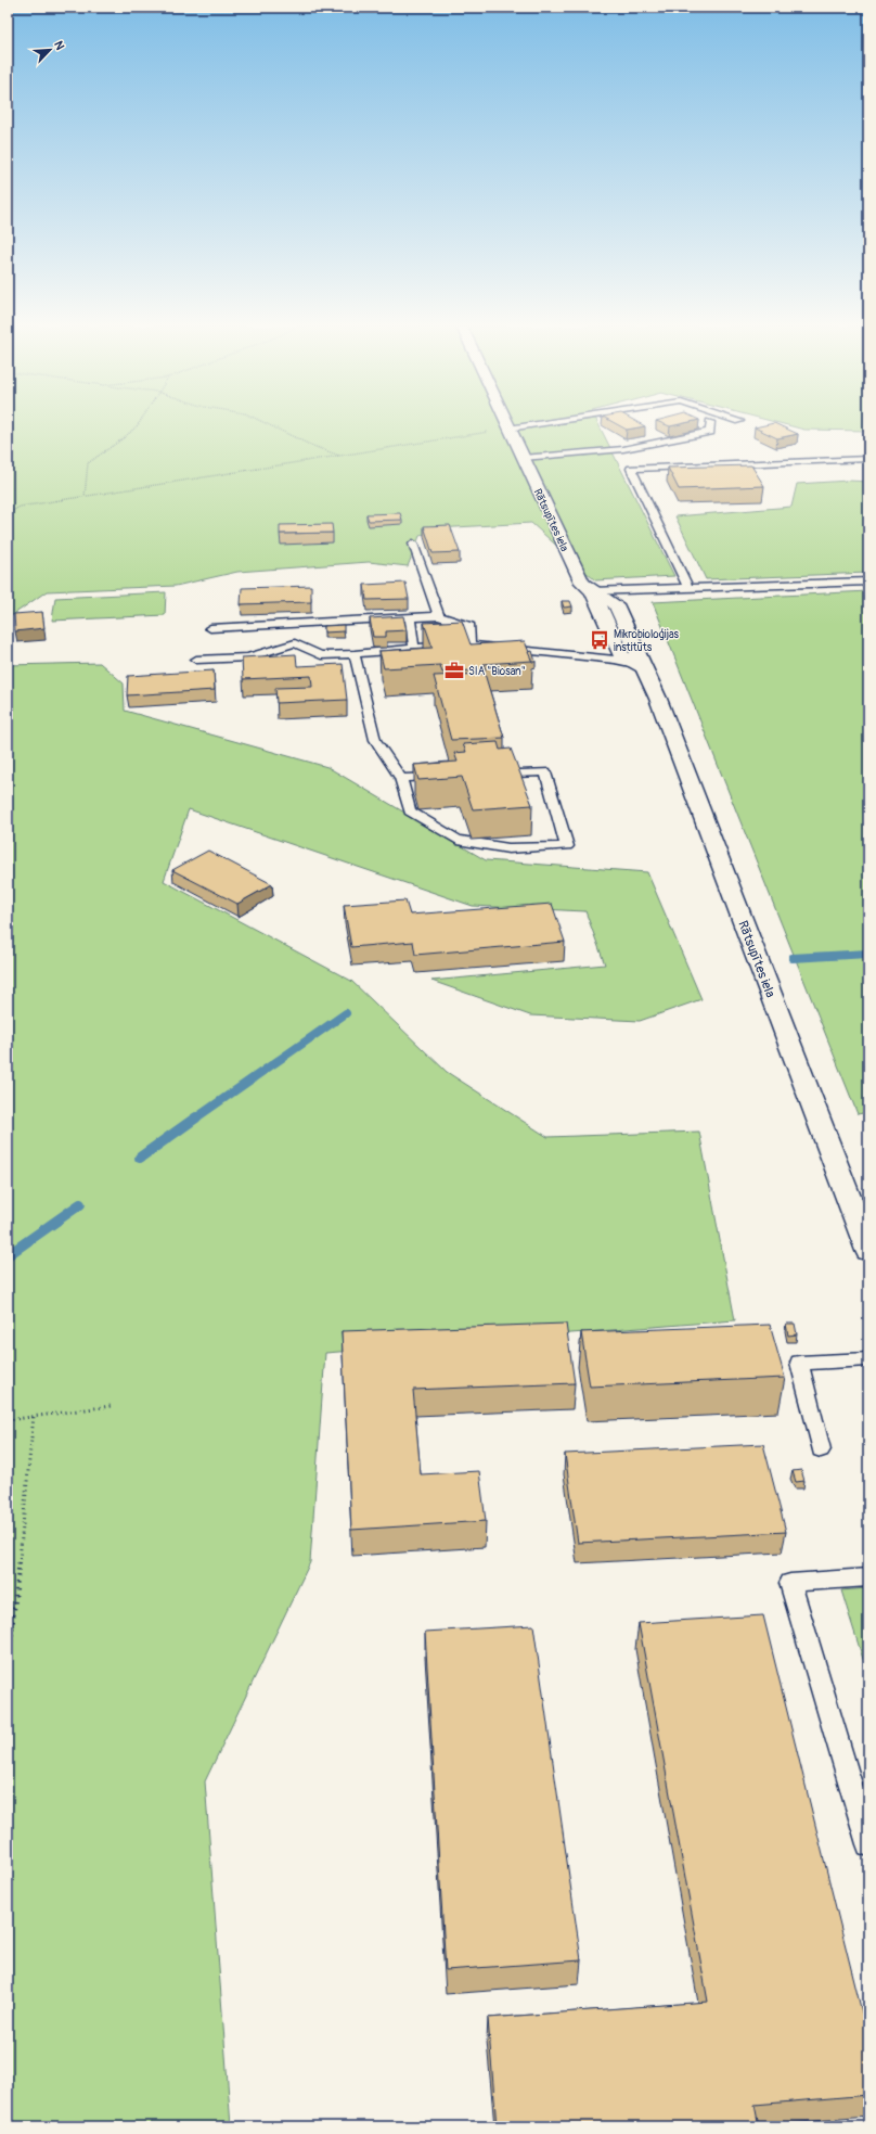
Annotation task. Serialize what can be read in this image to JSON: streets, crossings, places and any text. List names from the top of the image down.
{
  "streets": {
    "street": ["Rātsupītes iela"]
  },
  "places": {
    "bus stop": ["Mikrobioloģijas institūts"],
    "office": ["SIA \"Biosan\""]
  },
  "north": "top right"
}
